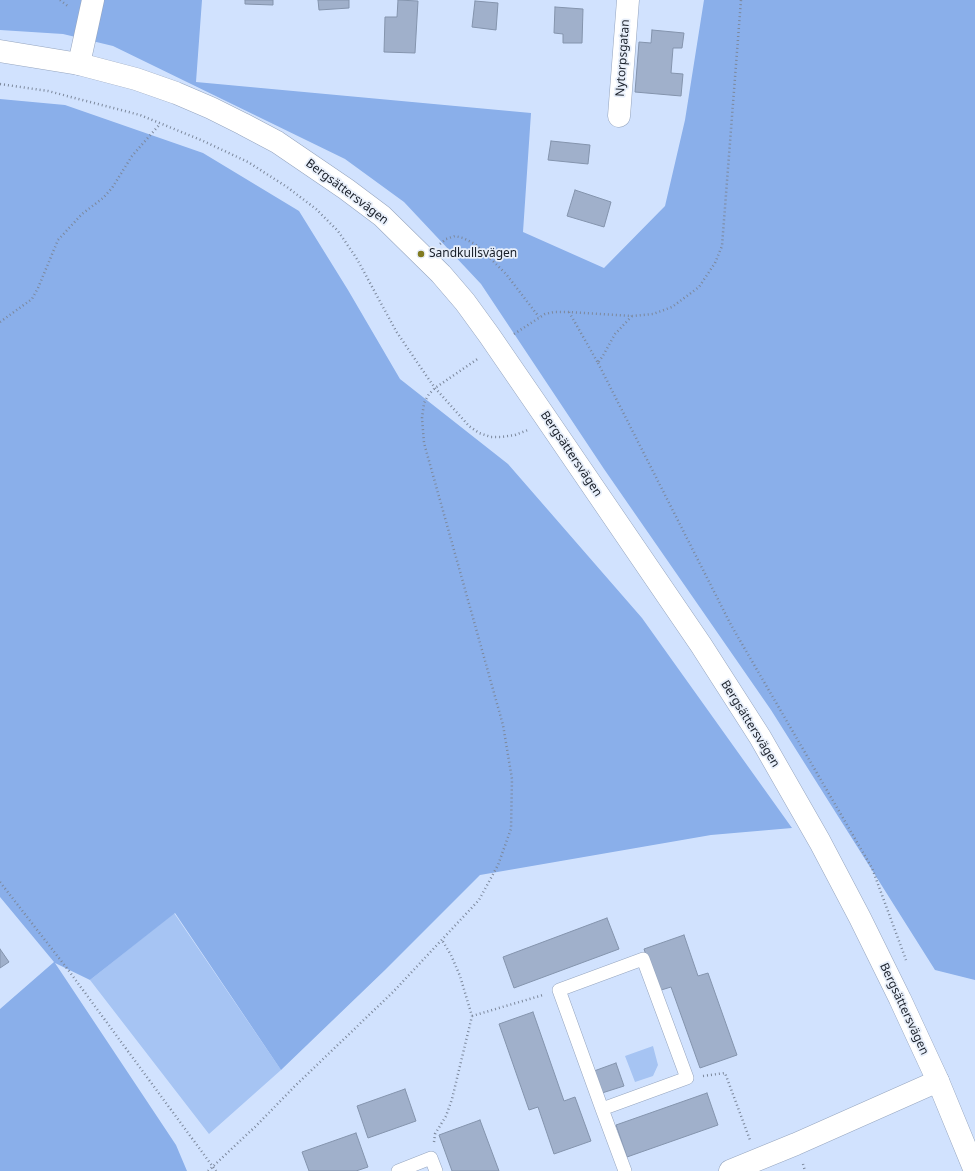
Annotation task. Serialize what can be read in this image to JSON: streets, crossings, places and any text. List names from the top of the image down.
{
  "streets": {
    "street": ["Nytorpsgatan", "Bergsättersvägen"]
  },
  "places": ["Sandkullsvägen"]
}
